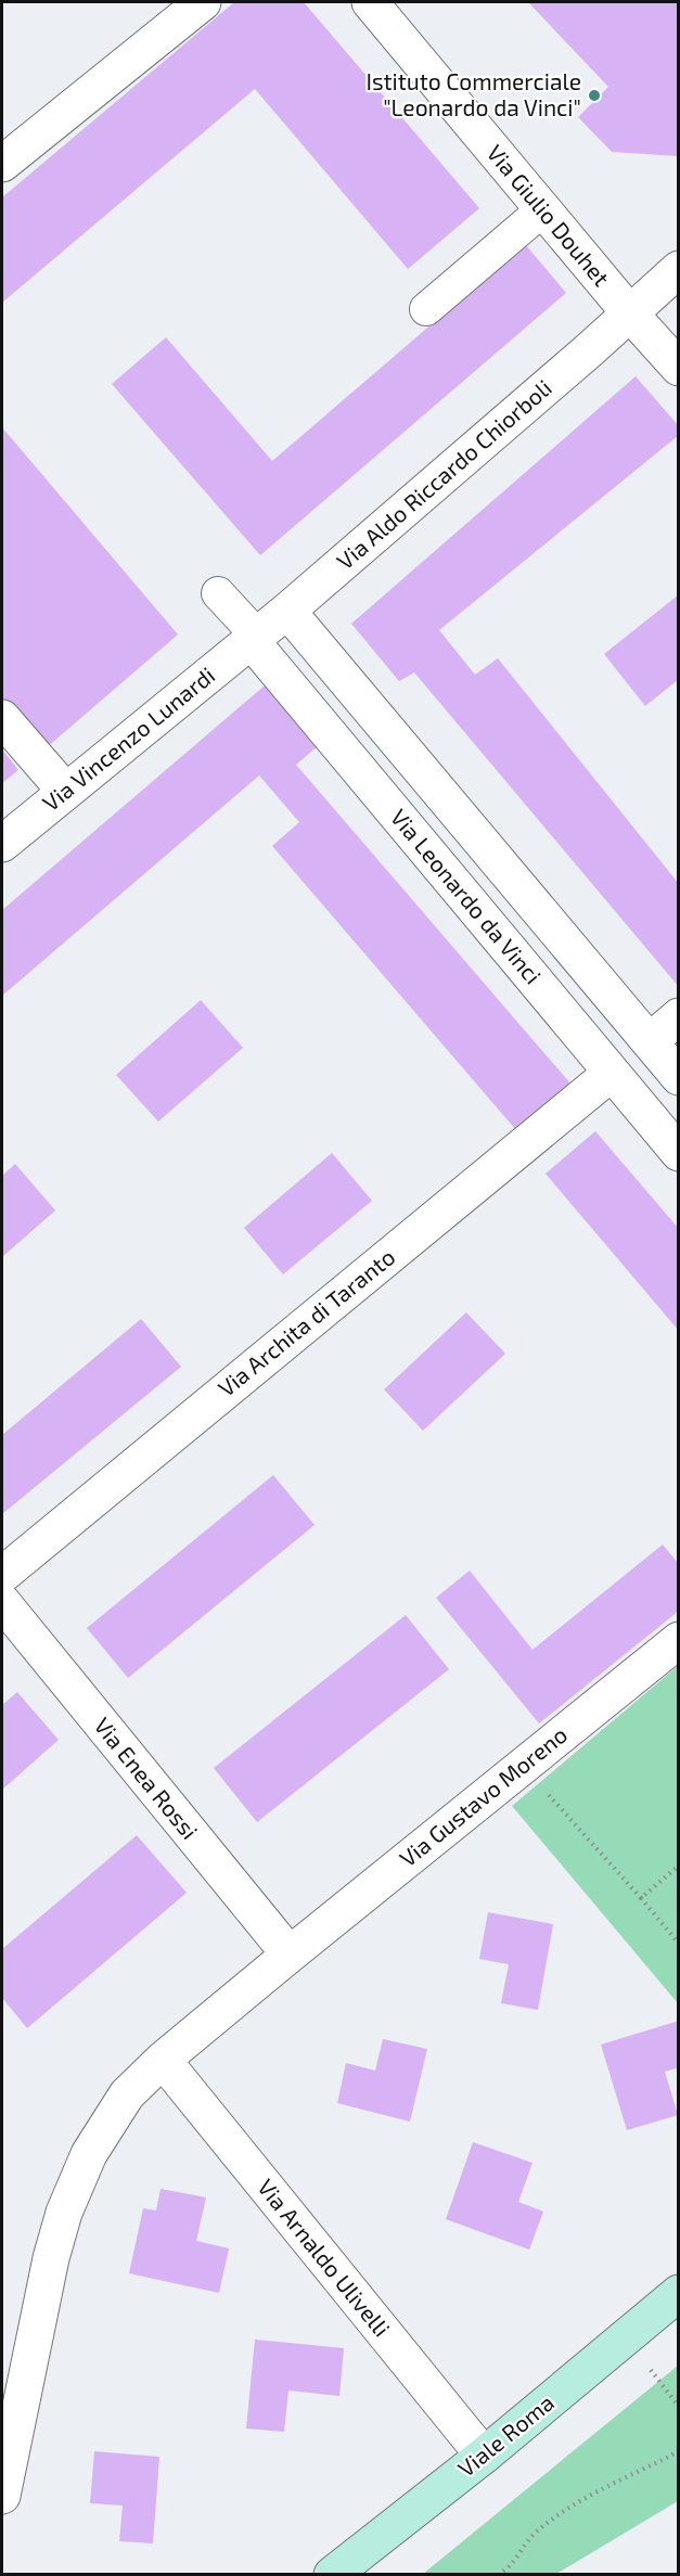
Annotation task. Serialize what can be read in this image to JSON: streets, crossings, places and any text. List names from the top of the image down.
{
  "streets": {
    "main road": ["Viale Roma"],
    "street": [
      "Via Giulio Douhet",
      "Via Aldo Riccardo Chiorboli",
      "Via Vincenzo Lunardi",
      "Via Leonardo da Vinci",
      "Via Archita di Taranto",
      "Via Enea Rossi",
      "Via Gustavo Moreno",
      "Via Arnaldo Ulivelli"
    ]
  },
  "crossings": [
    ["Via Giulio Douhet", "Via Aldo Riccardo Chiorboli"],
    ["Via Aldo Riccardo Chiorboli", "Via Vincenzo Lunardi"],
    ["Via Aldo Riccardo Chiorboli", "Via Leonardo da Vinci"],
    ["Via Vincenzo Lunardi", "Via Leonardo da Vinci"],
    ["Via Leonardo da Vinci", "Via Archita di Taranto"],
    ["Via Enea Rossi", "Via Gustavo Moreno"],
    ["Via Gustavo Moreno", "Via Arnaldo Ulivelli"],
    ["Via Arnaldo Ulivelli", "Viale Roma"]
  ],
  "places": ["Istituto Commerciale \"Leonardo da Vinci\""]
}
